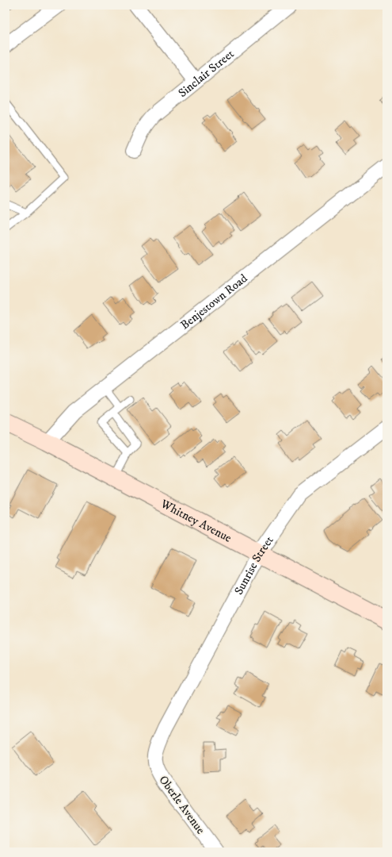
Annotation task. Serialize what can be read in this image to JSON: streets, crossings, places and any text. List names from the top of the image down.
{
  "streets": {
    "main road": ["Whitney Avenue"],
    "street": [
      "Sinclair Street",
      "Benjestown Road",
      "Sunrise Street",
      "Oberle Avenue"
    ]
  },
  "crossings": [
    ["Benjestown Road", "Whitney Avenue"],
    ["Whitney Avenue", "Sunrise Street"],
    ["Sunrise Street", "Oberle Avenue"]
  ]
}
